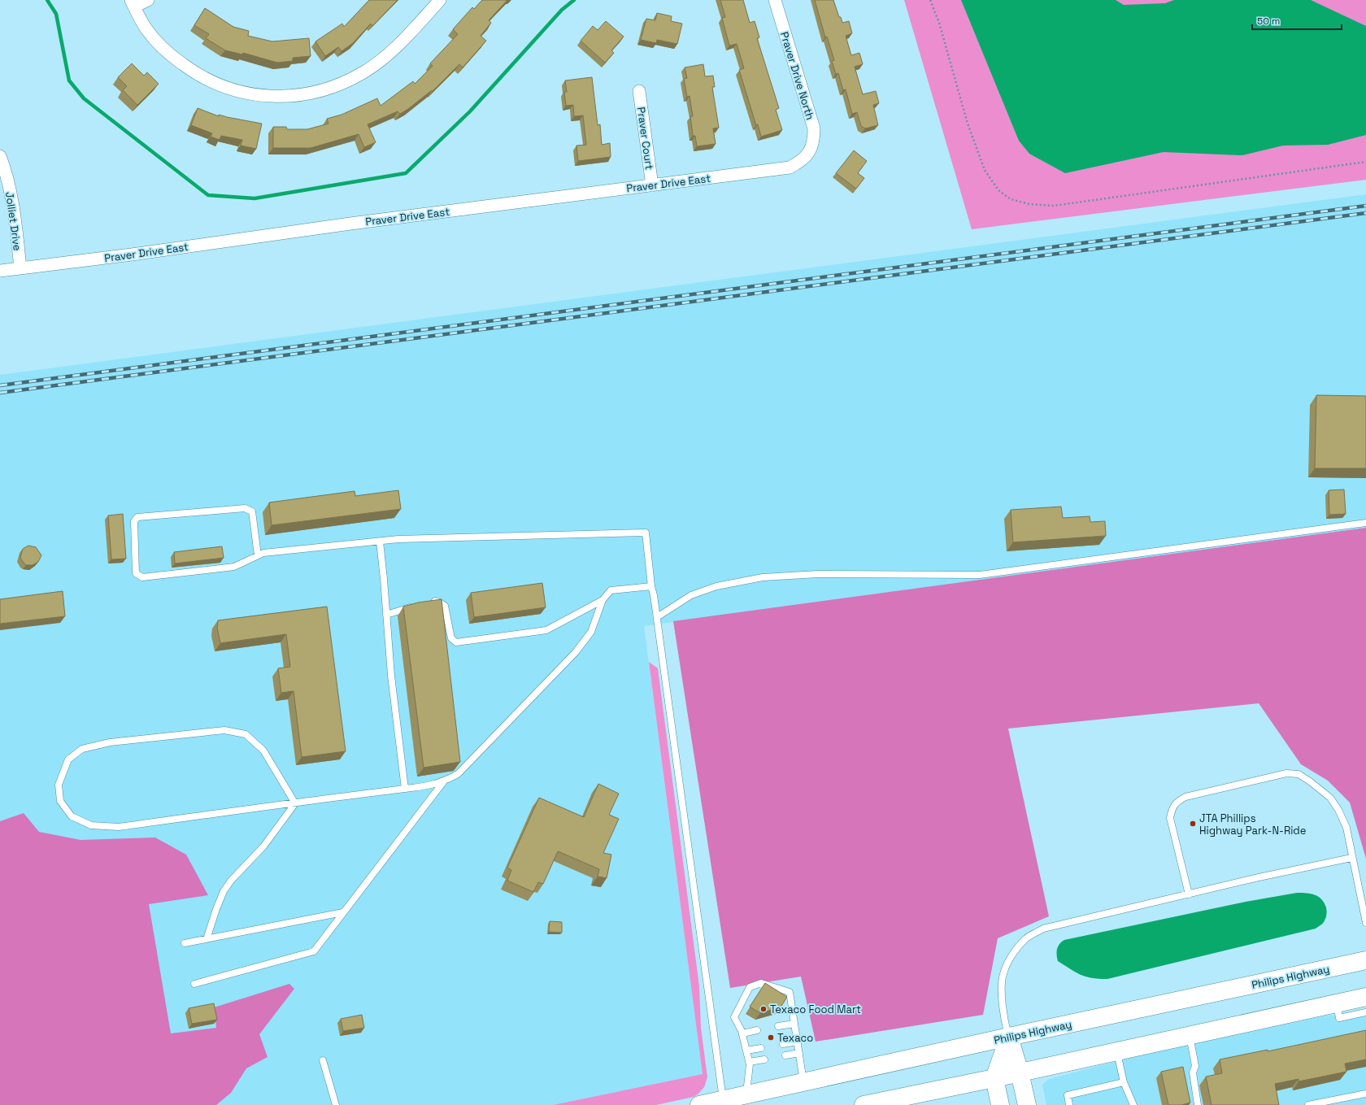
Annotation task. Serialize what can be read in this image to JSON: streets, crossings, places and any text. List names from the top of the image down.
{
  "streets": {
    "main road": ["Philips Highway"],
    "street": [
      "Praver Drive North",
      "Praver Court",
      "Praver Drive East",
      "Jolliet Drive"
    ]
  },
  "crossings": [
    ["Praver Drive North", "Praver Drive East"],
    ["Praver Court", "Praver Drive East"],
    ["Praver Drive East", "Jolliet Drive"]
  ],
  "places": ["JTA Phillips Highway Park-N-Ride", "Texaco Food Mart", "Texaco"],
  "scale_bar": "50 m"
}
